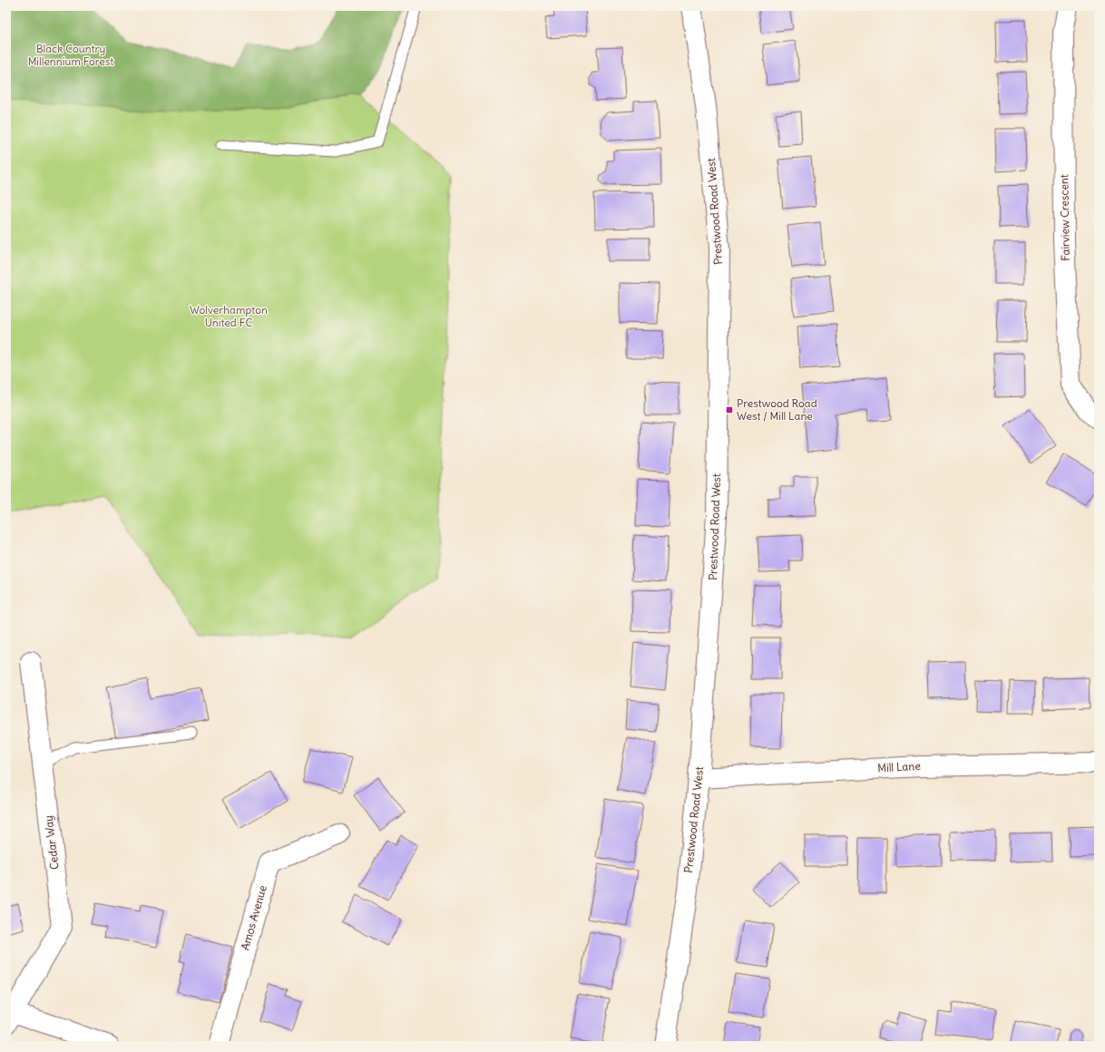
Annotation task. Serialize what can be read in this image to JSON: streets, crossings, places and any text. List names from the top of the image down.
{
  "streets": {
    "street": [
      "Prestwood Road West",
      "Fairview Crescent",
      "Mill Lane",
      "Cedar Way",
      "Amos Avenue"
    ]
  },
  "crossings": [
    ["Prestwood Road West", "Mill Lane"]
  ],
  "parks": ["Black Country Millennium Forest", "Wolverhampton United FC"],
  "places": {
    "transit": ["Prestwood Road West / Mill Lane"]
  }
}
